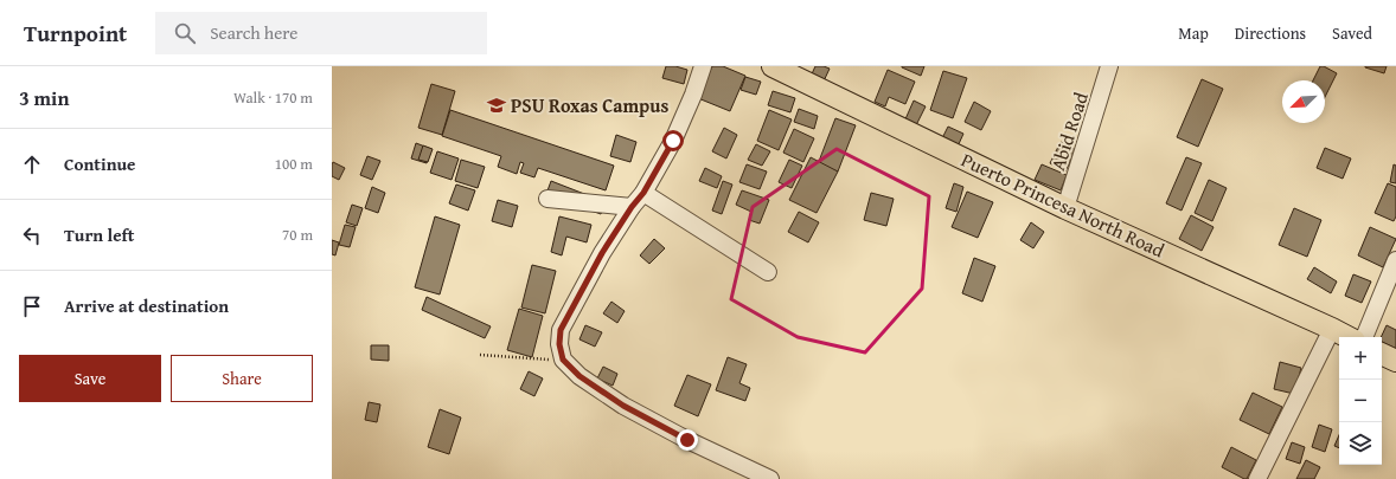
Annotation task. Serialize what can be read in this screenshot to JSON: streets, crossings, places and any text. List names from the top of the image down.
{
  "streets": {
    "main road": ["Puerto Princesa North Road"],
    "street": ["Abid Road"]
  },
  "crossings": [
    ["Abid Road", "Puerto Princesa North Road"]
  ],
  "places": {
    "school or university": ["PSU Roxas Campus"]
  },
  "north": "bottom left",
  "page": {
    "header": "Turnpoint",
    "search": "Search here",
    "nav": ["Map", "Directions", "Saved"],
    "heading": ["3 min", "Walk · 170 m"],
    "list": [
      ["Continue", "100 m"],
      ["Turn left", "70 m"],
      "Arrive at destination"
    ],
    "map_buttons": ["+", "−"],
    "buttons": ["Save", "Share"]
  }
}
